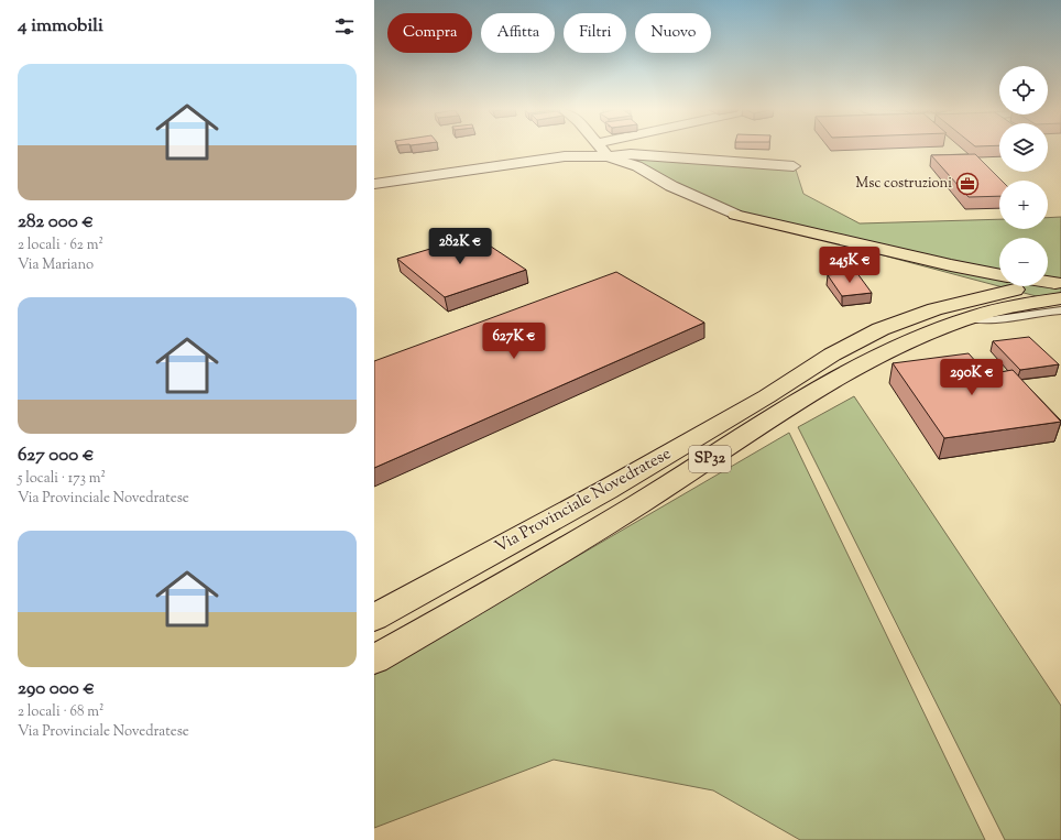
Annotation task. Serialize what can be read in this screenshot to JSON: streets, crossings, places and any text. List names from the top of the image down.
{
  "streets": {
    "main road": ["SP32", "Via Provinciale Novedratese"]
  },
  "places": {
    "office": ["Msc costruzioni"]
  },
  "page": {
    "heading": "4 immobili",
    "chip": [
      "Compra",
      "Affitta",
      "Filtri",
      "Nuovo"
    ],
    "list": [
      {
        "name": "282 000 €",
        "note": "2 locali · 62 m² · Via Mariano"
      },
      {
        "name": "627 000 €",
        "note": "5 locali · 173 m² · Via Provinciale Novedratese"
      },
      {
        "name": "290 000 €",
        "note": "2 locali · 68 m² · Via Provinciale Novedratese"
      }
    ],
    "map_buttons": ["+", "−"],
    "price": [
      "282K €",
      "245K €",
      "627K €",
      "290K €"
    ]
  }
}
